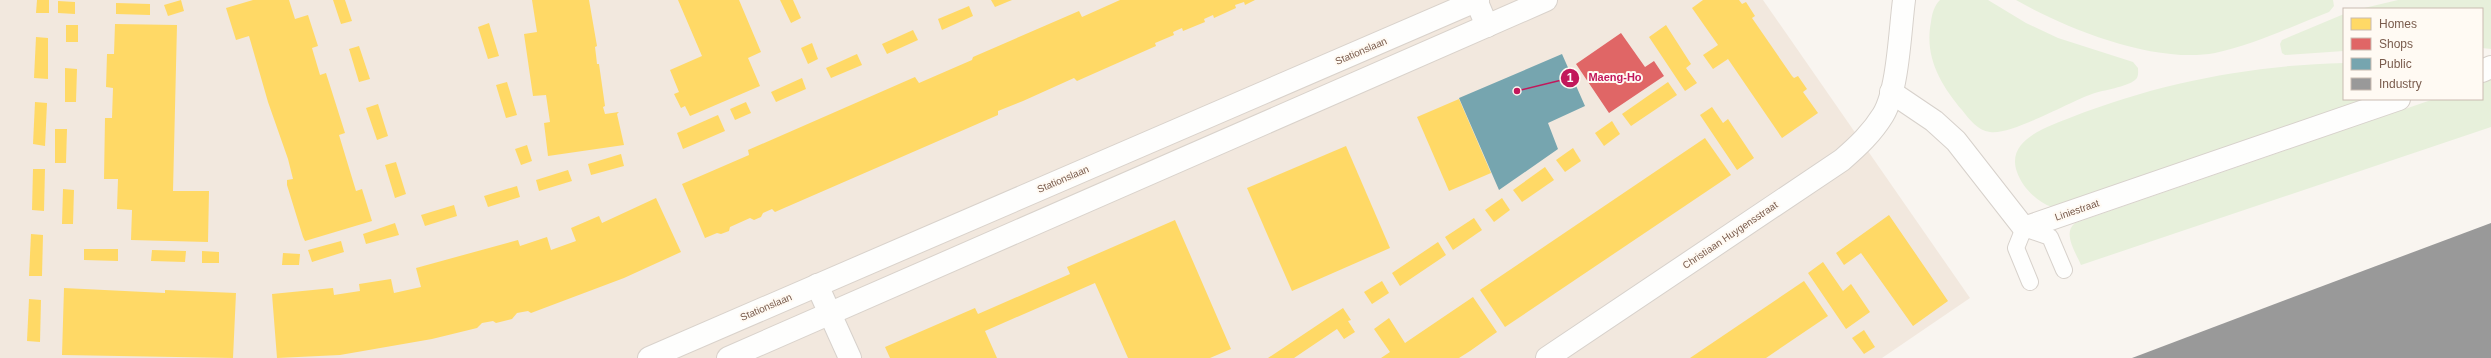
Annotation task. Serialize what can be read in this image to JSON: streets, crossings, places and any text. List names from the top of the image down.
{
  "streets": {
    "main road": ["Stationslaan", "Liniestraat", "Christiaan Huygensstraat"]
  },
  "places": ["Maeng-Ho"],
  "legend": [
    "Homes",
    "Shops",
    "Public",
    "Industry"
  ]
}
